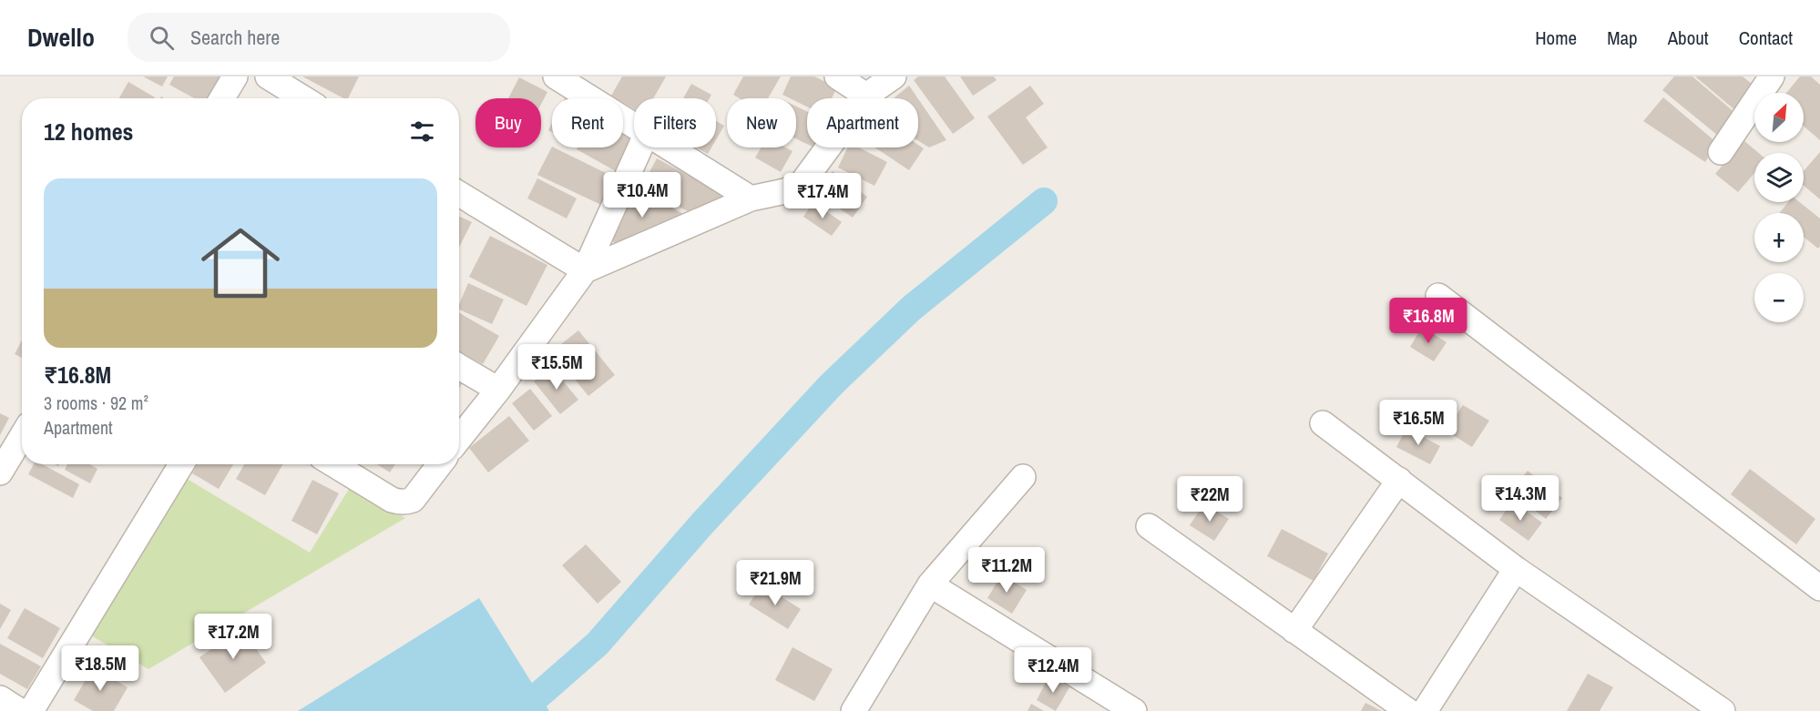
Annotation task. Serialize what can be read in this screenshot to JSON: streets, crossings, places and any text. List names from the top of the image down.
{
  "north": "top right",
  "page": {
    "header": "Dwello",
    "search": "Search here",
    "nav": [
      "Home",
      "Map",
      "About",
      "Contact"
    ],
    "map_buttons": ["+", "−"],
    "chip": [
      "Buy",
      "Rent",
      "Filters",
      "New",
      "Apartment"
    ],
    "heading": "12 homes",
    "list": [
      {
        "name": "₹16.8M",
        "note": "3 rooms · 92 m² · Apartment"
      }
    ],
    "price": [
      "₹10.4M",
      "₹17.4M",
      "₹16.8M",
      "₹15.5M",
      "₹16.5M",
      "₹14.3M",
      "₹22M",
      "₹11.2M",
      "₹21.9M",
      "₹17.2M",
      "₹18.5M",
      "₹12.4M"
    ]
  }
}
